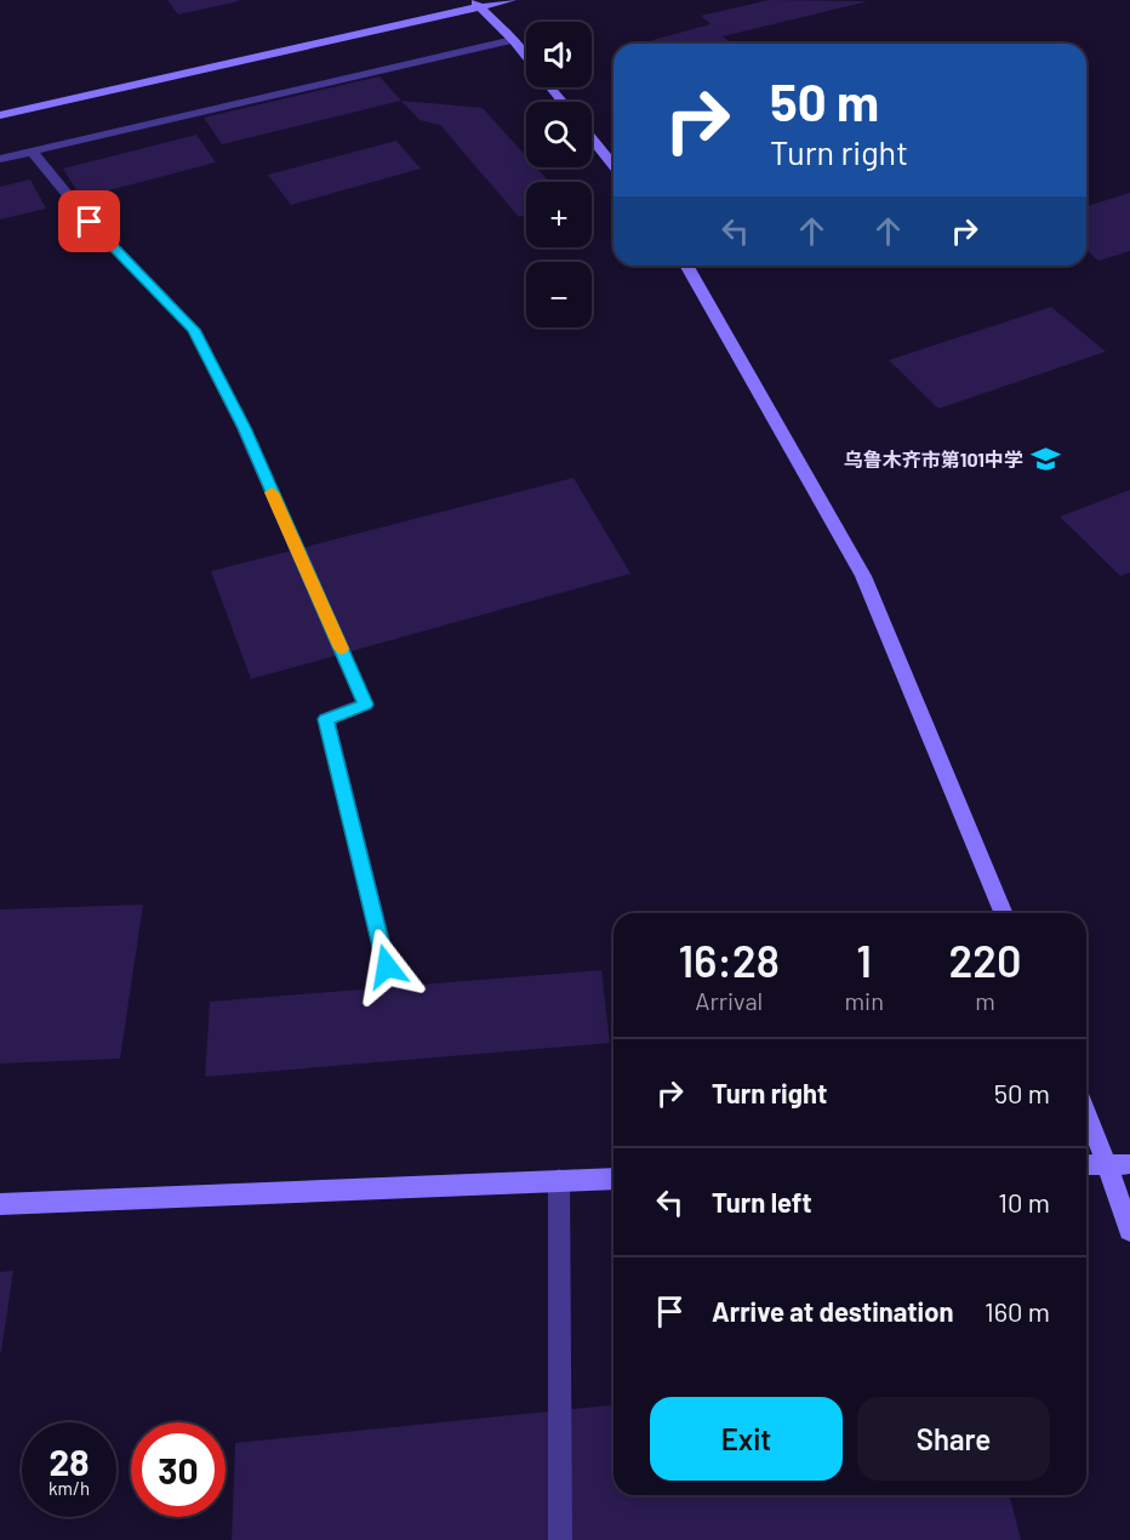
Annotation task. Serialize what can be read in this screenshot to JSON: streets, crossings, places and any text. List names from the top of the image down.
{
  "places": {
    "school or university": ["乌鲁木齐市第101中学"]
  },
  "page": {
    "map_buttons": ["+", "−"],
    "turn": ["50 m", "Turn right"],
    "eta": [
      "16:28",
      "Arrival",
      "1",
      "min",
      "220",
      "m"
    ],
    "list": [
      {
        "name": "Turn right",
        "value": "50 m"
      },
      {
        "name": "Turn left",
        "value": "10 m"
      },
      {
        "name": "Arrive at destination",
        "value": "160 m"
      }
    ],
    "buttons": ["Exit", "Share"],
    "speed": "28 km/h",
    "limit": "30"
  }
}
